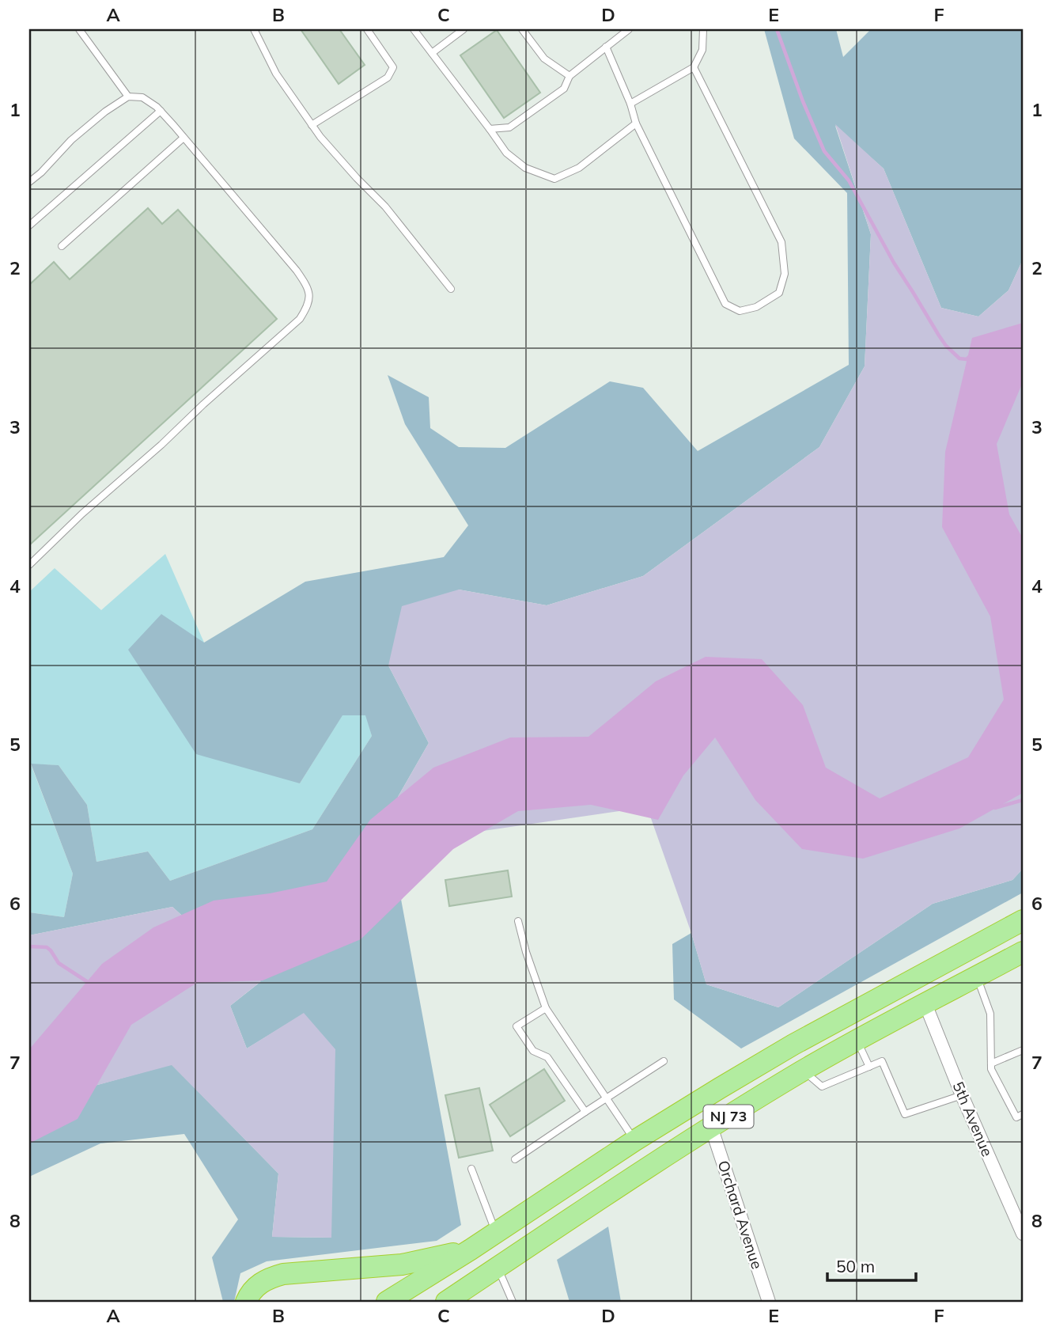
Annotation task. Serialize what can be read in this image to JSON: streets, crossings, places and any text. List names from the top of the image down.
{
  "streets": {
    "highway": ["NJ 73"],
    "street": ["5th Avenue", "Orchard Avenue"]
  },
  "crossings": [
    ["NJ 73", "5th Avenue"],
    ["NJ 73", "Orchard Avenue"]
  ],
  "scale_bar": "50 m",
  "grid": {
    "columns": [
      "A",
      "B",
      "C",
      "D",
      "E",
      "F"
    ],
    "rows": [
      "1",
      "2",
      "3",
      "4",
      "5",
      "6",
      "7",
      "8"
    ]
  }
}
